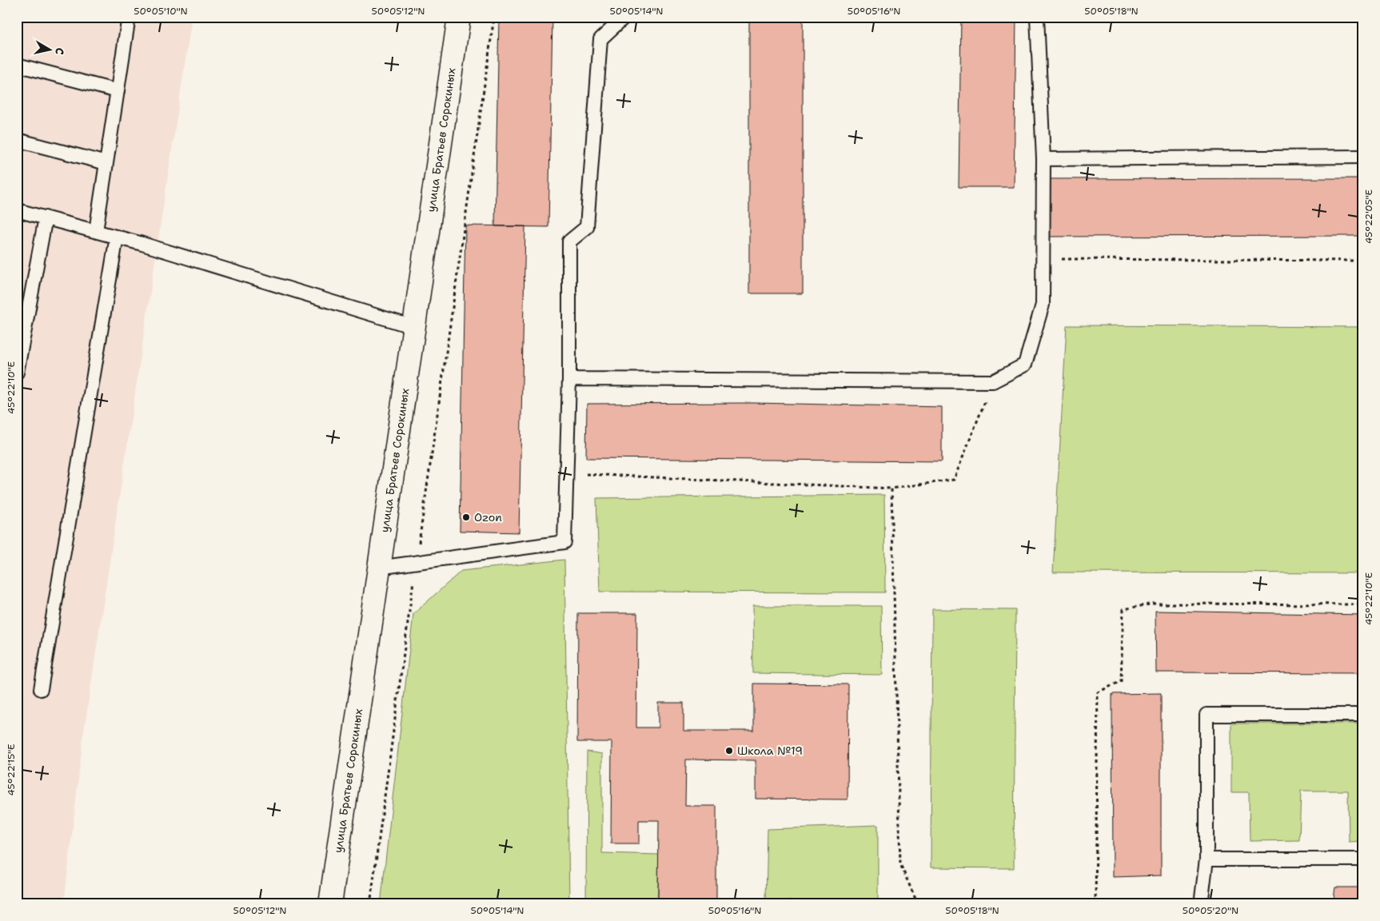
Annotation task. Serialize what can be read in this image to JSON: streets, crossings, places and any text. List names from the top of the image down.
{
  "streets": {
    "street": ["улица Братьев Сорокиных"]
  },
  "places": ["Ozon", "Школа №19"],
  "north": "right",
  "coordinates": [
    "50°05'10\"N",
    "50°05'12\"N",
    "50°05'14\"N",
    "50°05'16\"N",
    "50°05'18\"N",
    "45°22'05\"E",
    "45°22'10\"E",
    "45°22'15\"E",
    "50°05'20\"N"
  ]
}
